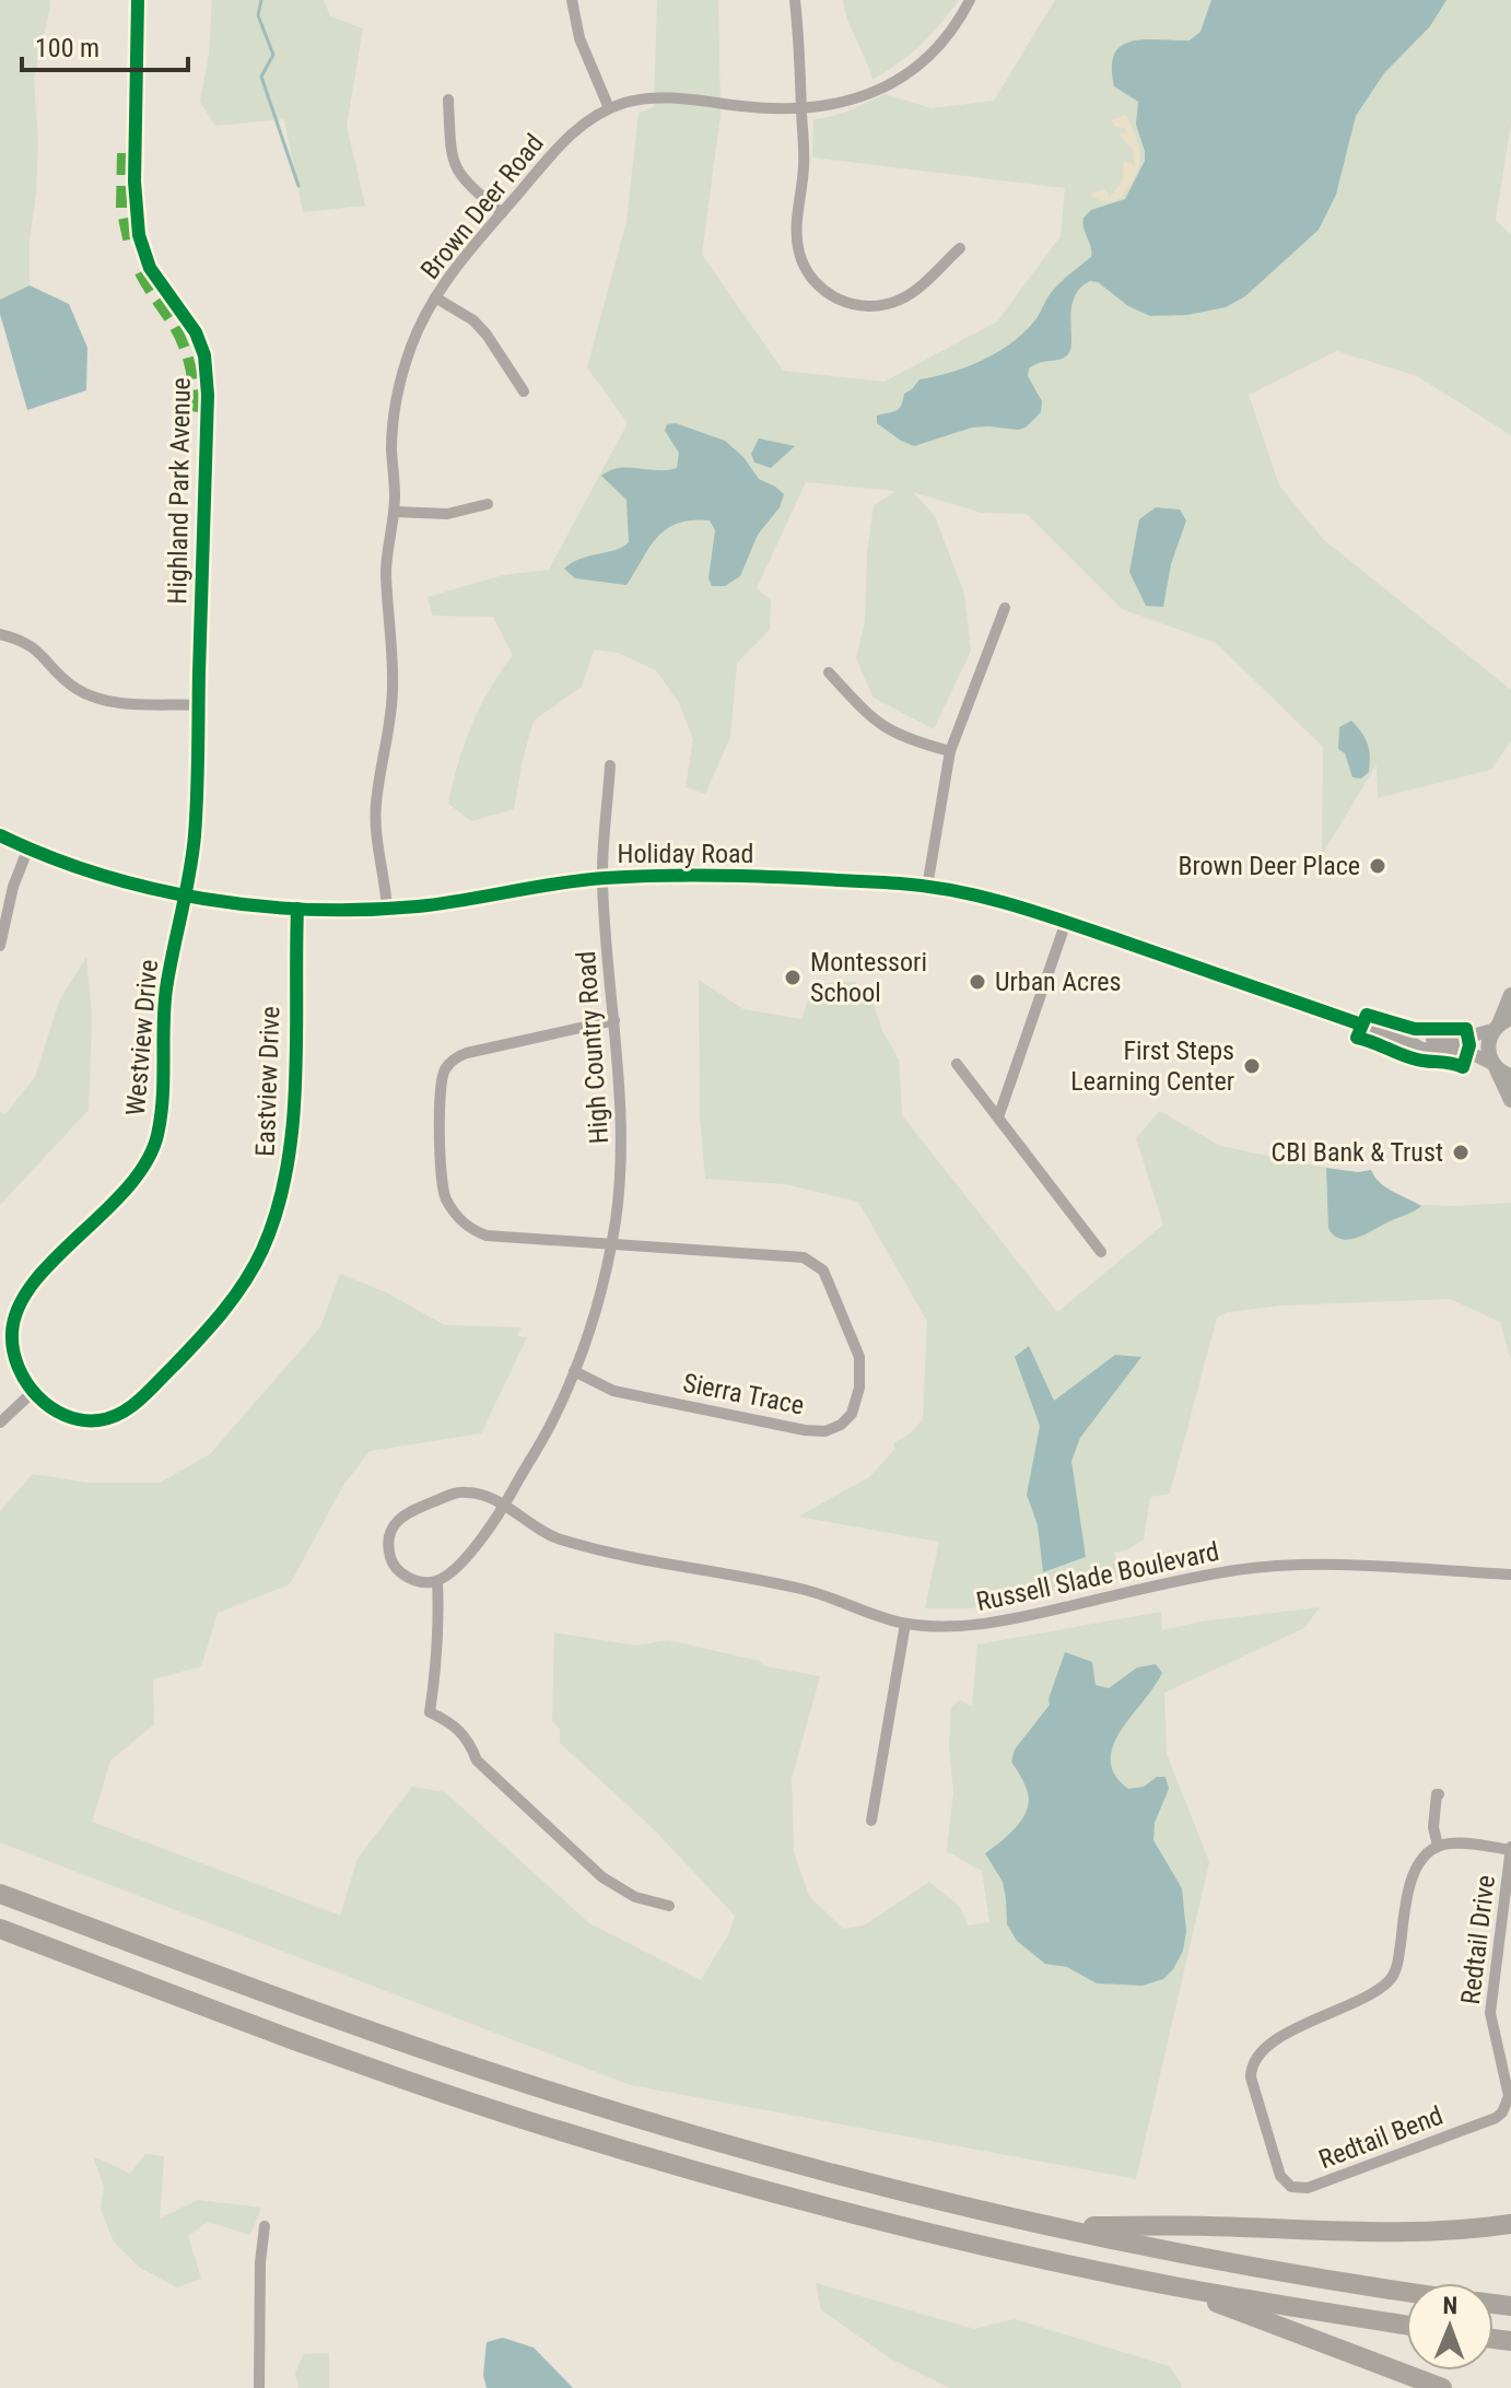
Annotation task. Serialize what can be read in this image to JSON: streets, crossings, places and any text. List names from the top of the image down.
{
  "streets": {
    "street": [
      "Brown Deer Road",
      "Highland Park Avenue",
      "Holiday Road",
      "Westview Drive",
      "High Country Road",
      "Eastview Drive",
      "Sierra Trace",
      "Russell Slade Boulevard",
      "Redtail Drive",
      "Redtail Bend"
    ]
  },
  "crossings": [
    ["Brown Deer Road", "Holiday Road"],
    ["Highland Park Avenue", "Holiday Road"],
    ["Highland Park Avenue", "Westview Drive"],
    ["Holiday Road", "Westview Drive"],
    ["Holiday Road", "High Country Road"],
    ["Holiday Road", "Eastview Drive"],
    ["Westview Drive", "Eastview Drive"],
    ["High Country Road", "Sierra Trace"],
    ["High Country Road", "Russell Slade Boulevard"],
    ["Redtail Drive", "Redtail Bend"]
  ],
  "places": [
    "Brown Deer Place",
    "Montessori School",
    "Urban Acres",
    "First Steps Learning Center",
    "CBI Bank & Trust"
  ],
  "scale_bar": "100 m",
  "north": "top"
}
